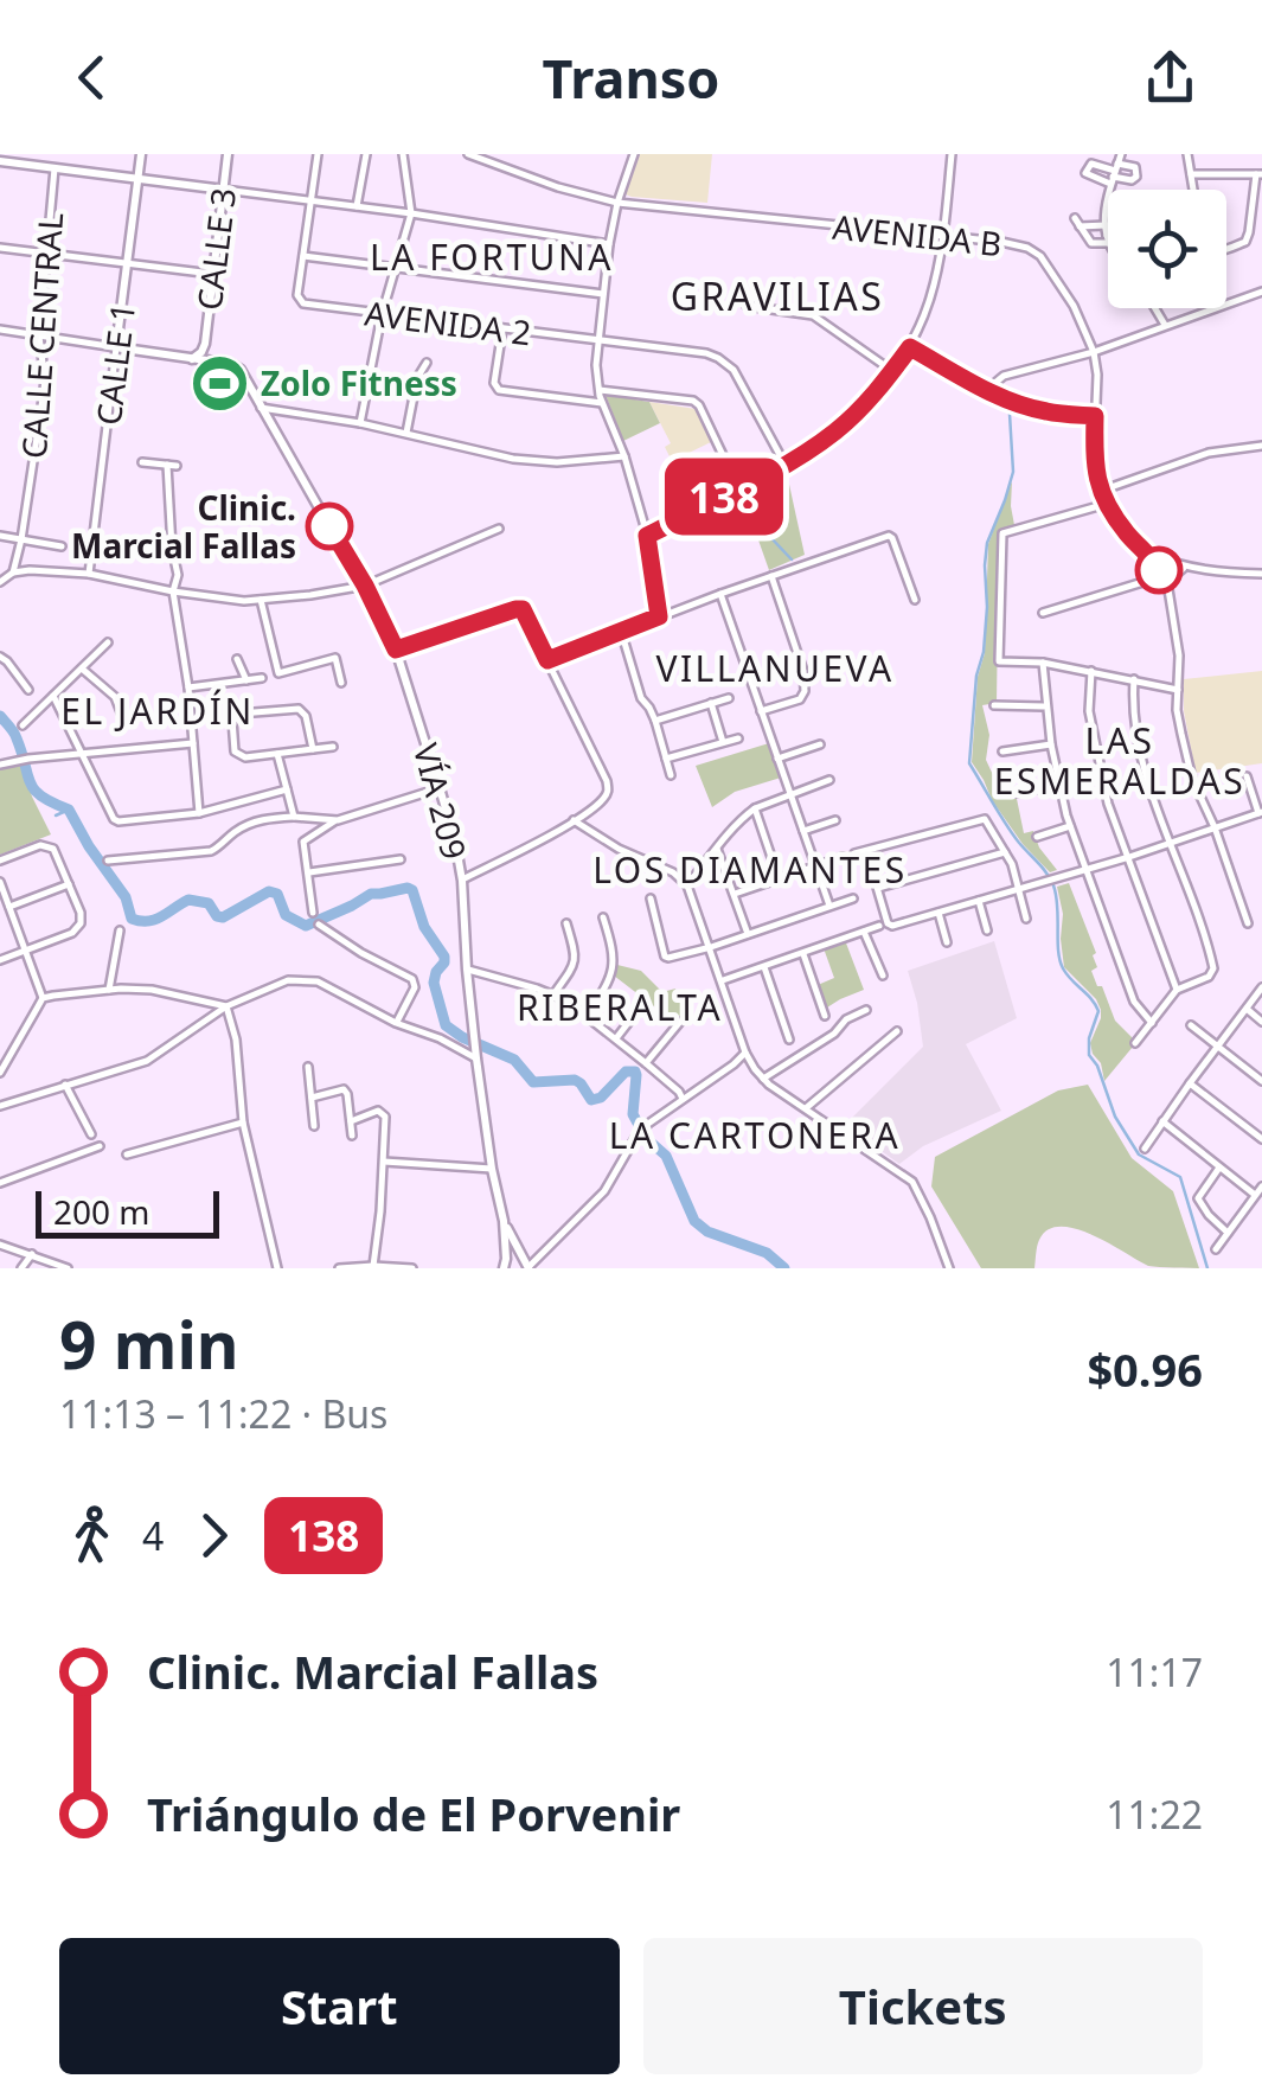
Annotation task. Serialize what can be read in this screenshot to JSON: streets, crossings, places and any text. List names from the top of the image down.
{
  "streets": {
    "main road": ["CALLE 3", "CALLE 1", "VÍA 209"],
    "street": ["AVENIDA B", "AVENIDA 2", "CALLE CENTRAL"]
  },
  "districts": [
    "LA FORTUNA",
    "GRAVILIAS",
    "VILLANUEVA",
    "EL JARDÍN",
    "LAS ESMERALDAS",
    "LOS DIAMANTES",
    "RIBERALTA",
    "LA CARTONERA"
  ],
  "places": {
    "sports": ["Zolo Fitness"],
    "other": ["Clinic. Marcial Fallas"]
  },
  "lines": ["bus line 138"],
  "scale_bar": "200 m",
  "page": {
    "header": "Transo",
    "on_map": "138",
    "scale": "200 m",
    "heading": ["9 min", "11:13 – 11:22 · Bus", "$0.96"],
    "legs": ["4", "138"],
    "list": [
      {
        "name": "Clinic. Marcial Fallas",
        "value": "11:17"
      },
      {
        "name": "Triángulo de El Porvenir",
        "value": "11:22"
      }
    ],
    "buttons": ["Start", "Tickets"]
  }
}
